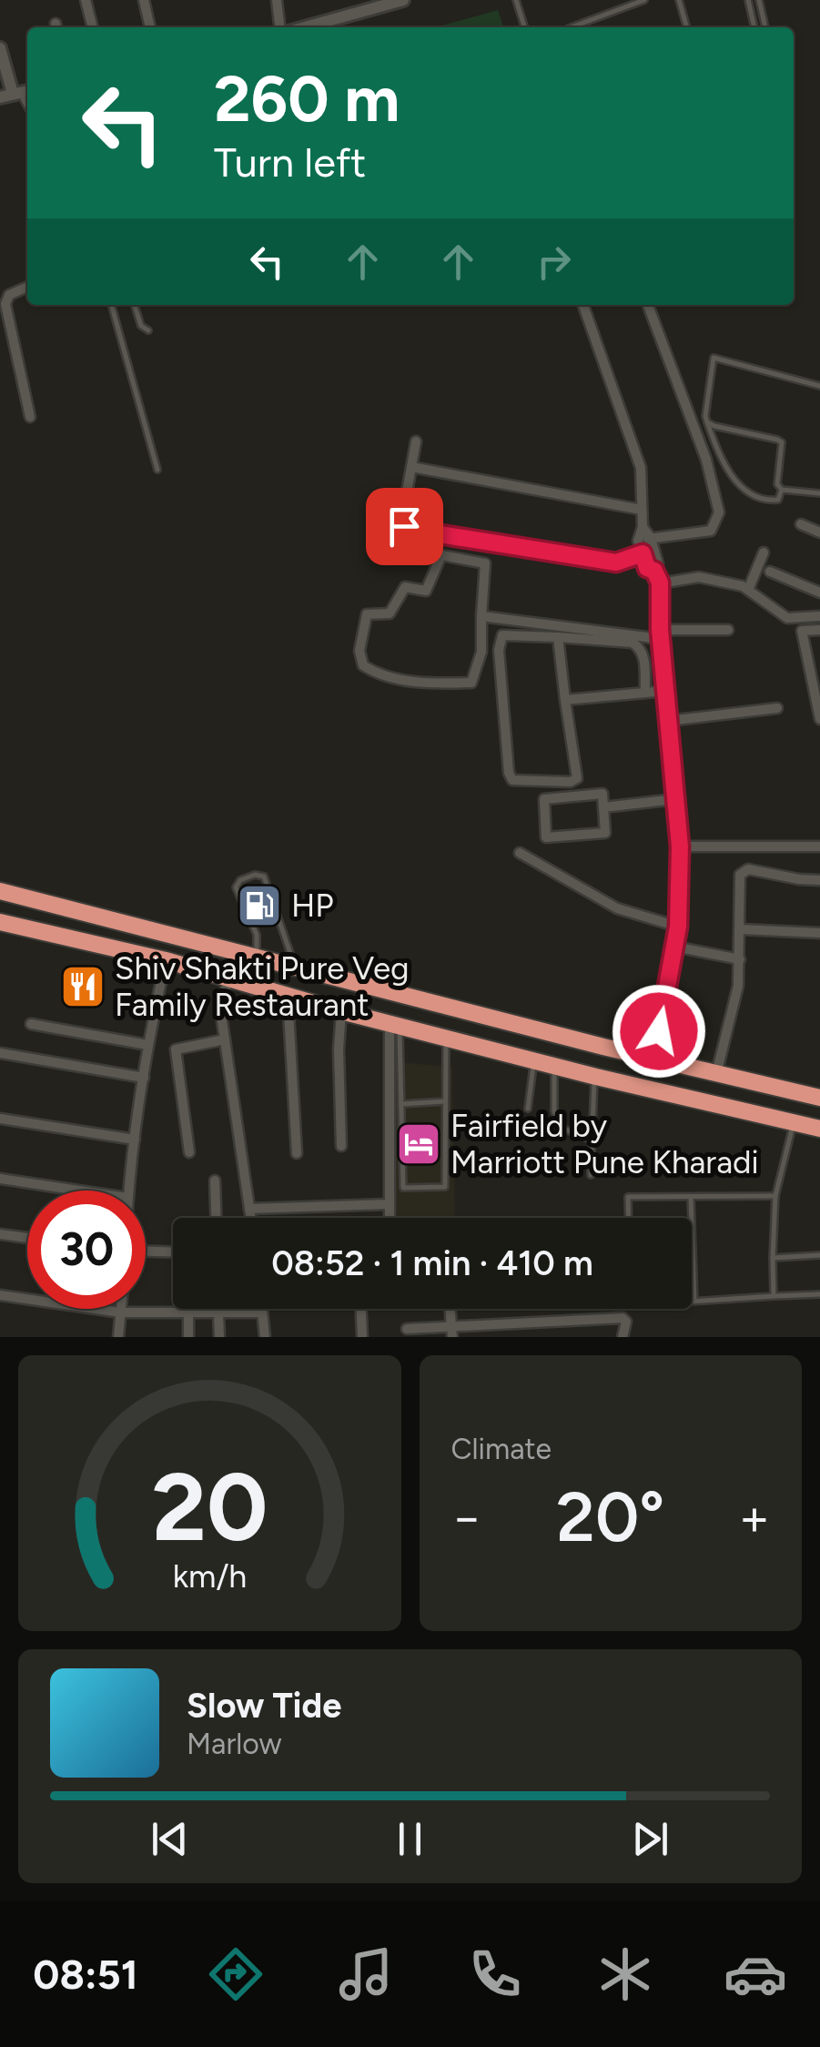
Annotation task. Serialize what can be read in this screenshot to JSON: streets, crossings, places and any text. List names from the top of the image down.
{
  "places": {
    "fuel station": ["HP"],
    "restaurant": ["Shiv Shakti Pure Veg Family Restaurant"],
    "hotel": ["Fairfield by Marriott Pune Kharadi"]
  },
  "page": {
    "turn": ["260 m", "Turn left"],
    "limit": "30",
    "trip": "08:52 · 1 min · 410 m",
    "tile": "Climate",
    "heat": ["−", "20°", "+"],
    "song": ["Slow Tide", "Marlow"],
    "tabs": "08:51",
    "gauge": ["20", "km/h"]
  }
}
